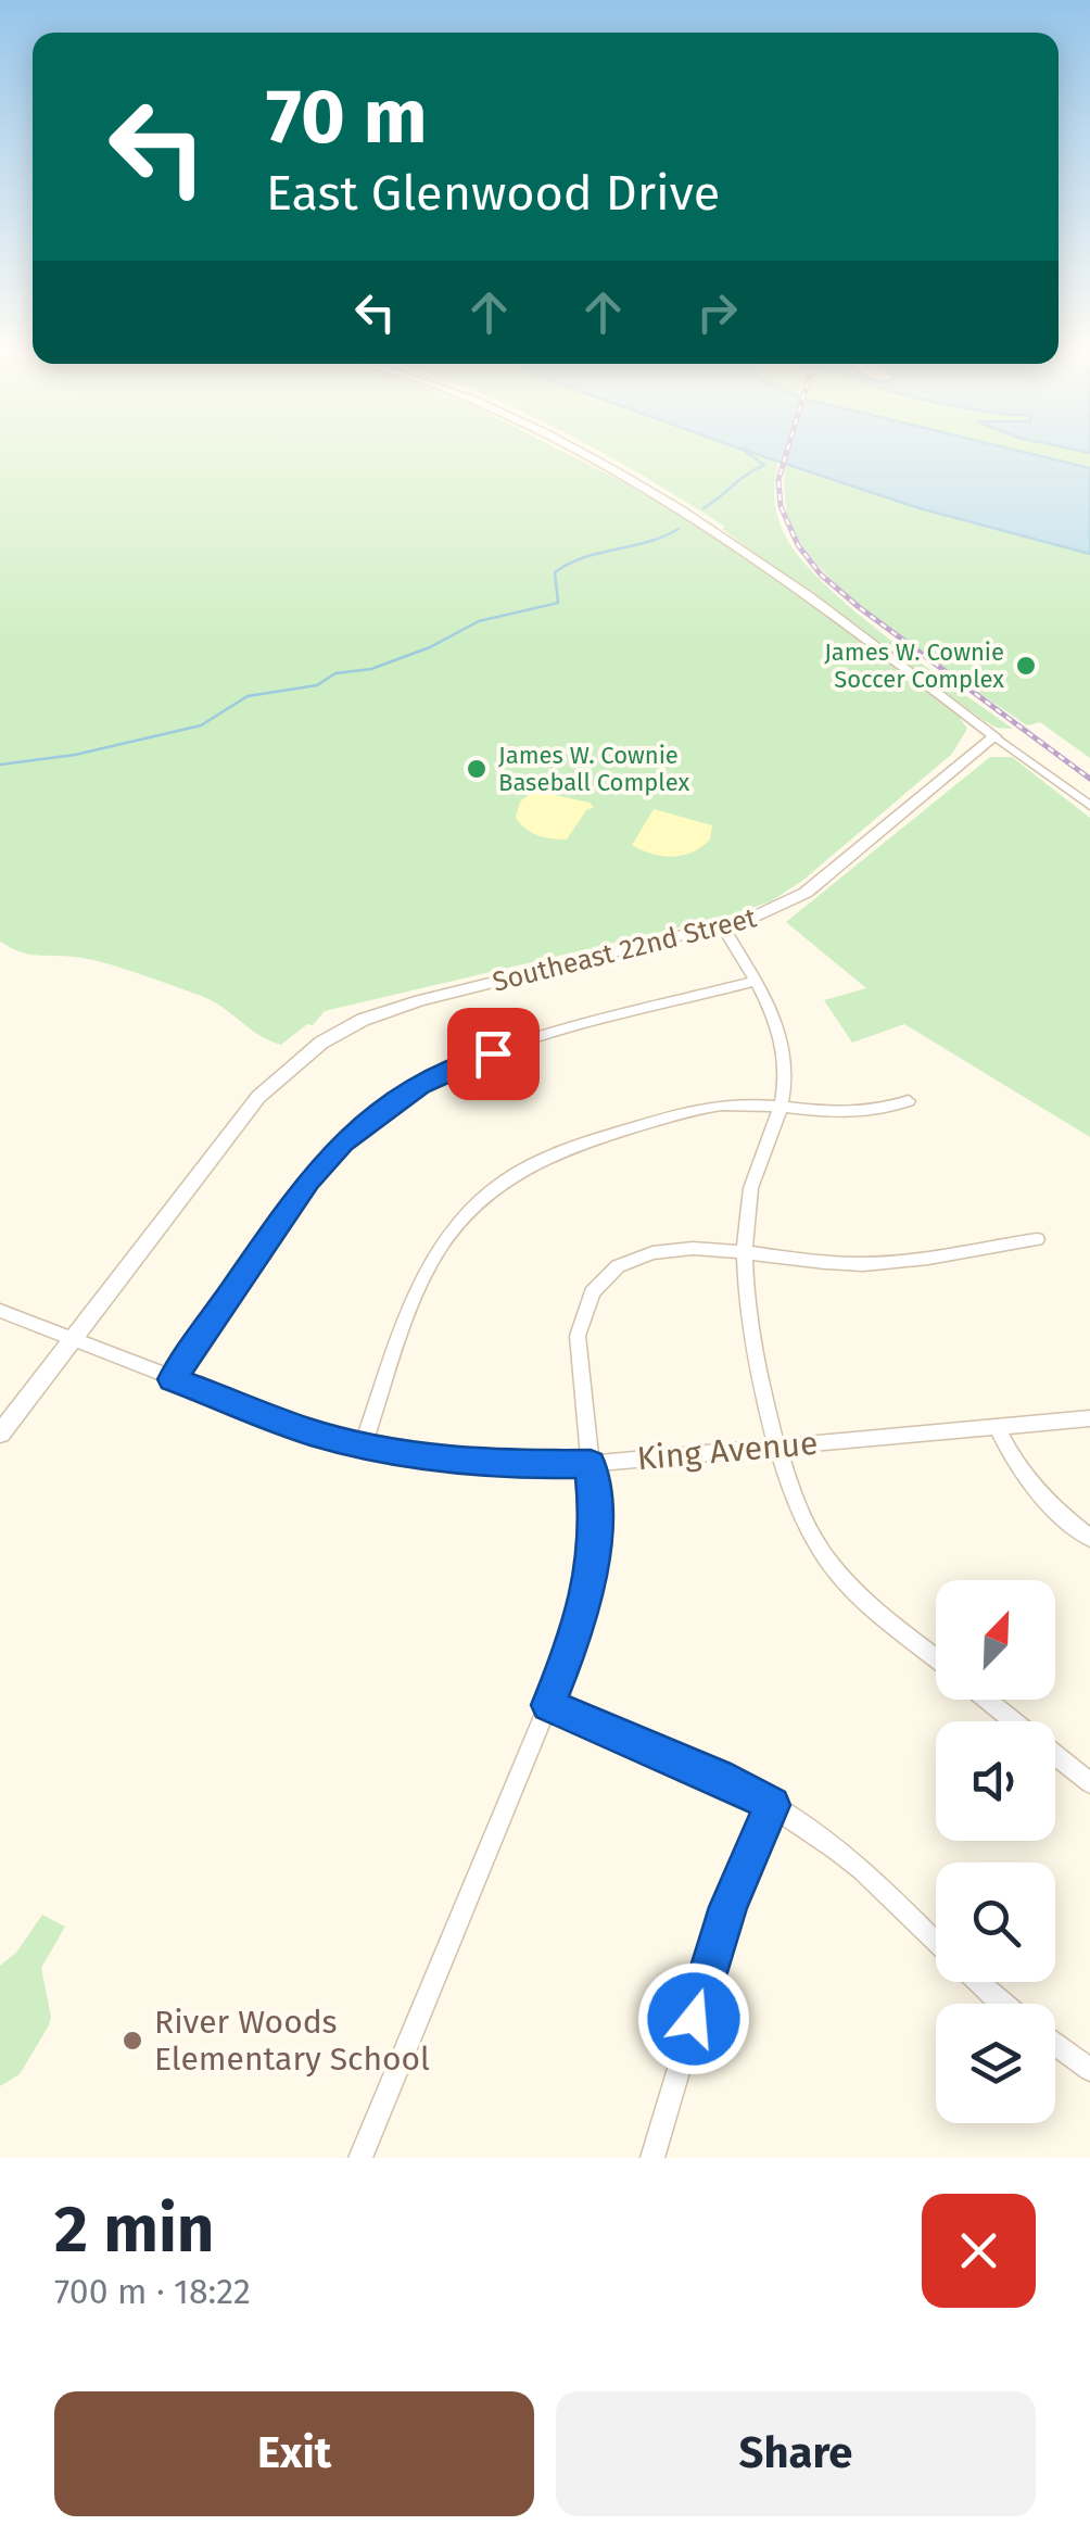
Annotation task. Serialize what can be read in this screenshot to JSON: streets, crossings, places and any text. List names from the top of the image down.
{
  "streets": {
    "street": ["Southeast 22nd Street", "King Avenue"]
  },
  "crossings": [
    ["Southeast 22nd Street", "King Avenue"]
  ],
  "places": ["James W. Cownie Soccer Complex", "James W. Cownie Baseball Complex", "River Woods Elementary School"],
  "north": "top right",
  "page": {
    "turn": ["70 m", "East Glenwood Drive"],
    "heading": ["2 min", "700 m · 18:22"],
    "buttons": ["Exit", "Share"]
  }
}
